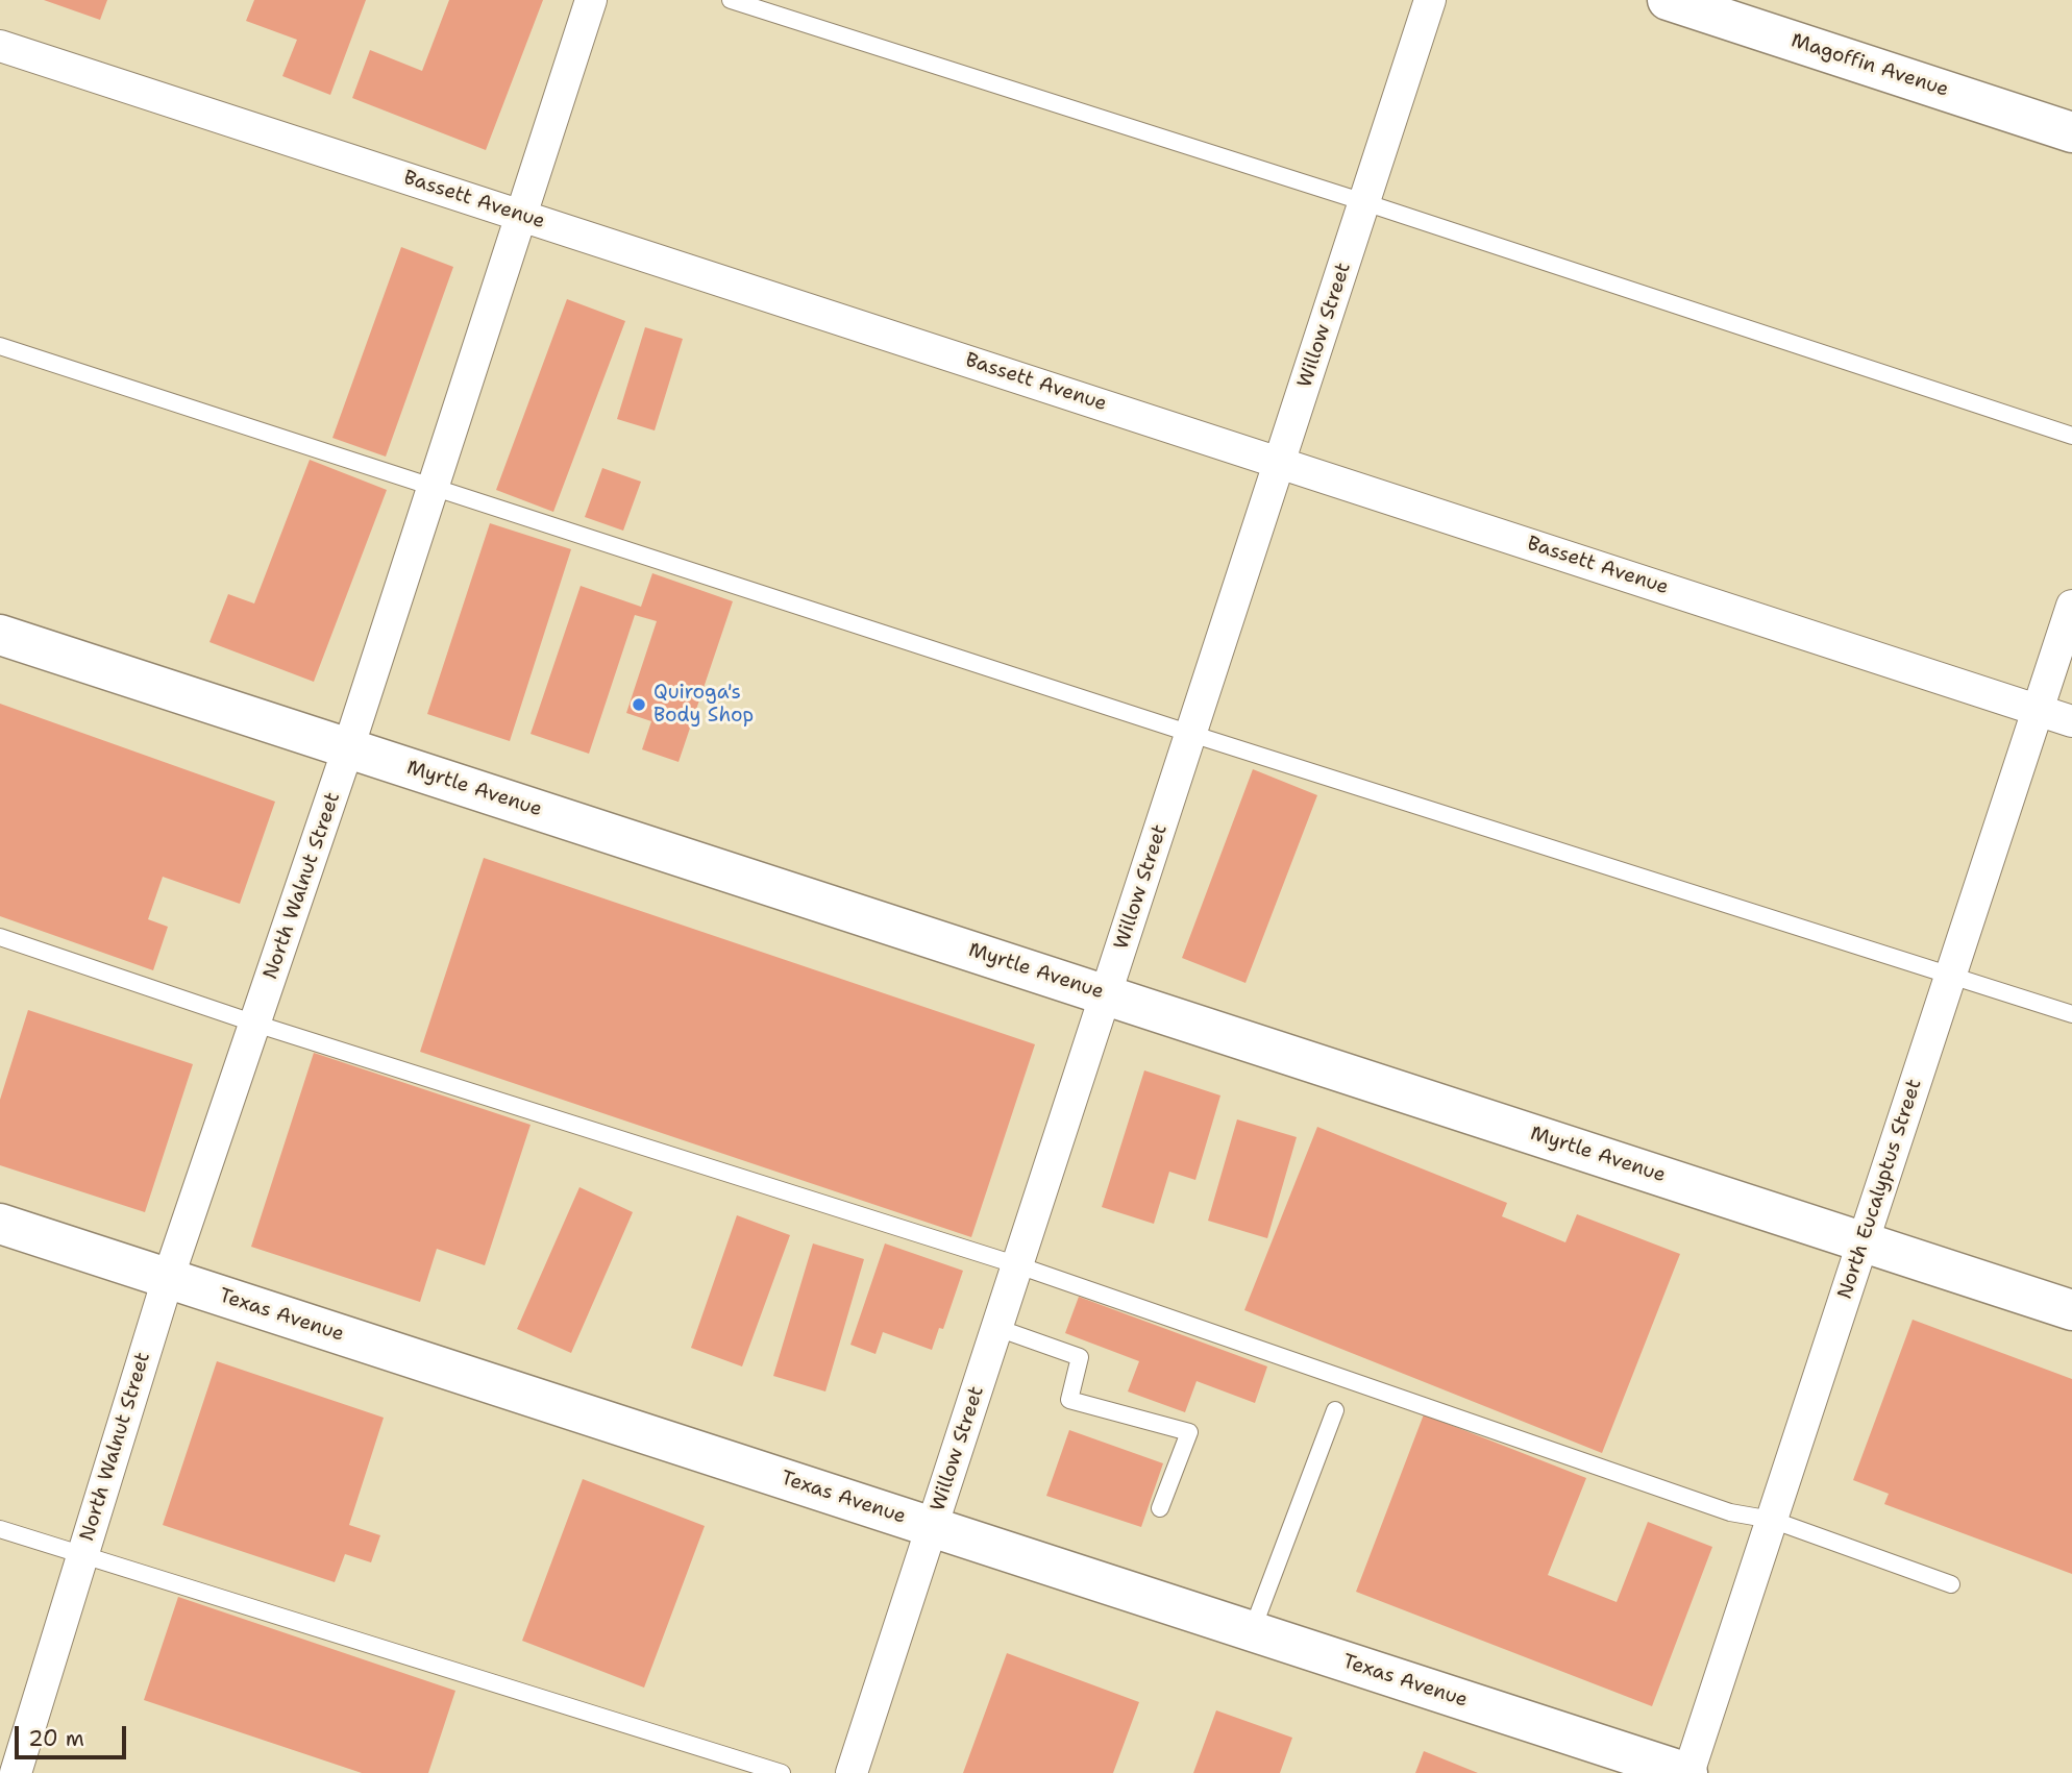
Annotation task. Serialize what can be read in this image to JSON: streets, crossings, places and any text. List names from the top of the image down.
{
  "streets": {
    "street": [
      "Magoffin Avenue",
      "Bassett Avenue",
      "Willow Street",
      "Myrtle Avenue",
      "North Walnut Street",
      "North Eucalyptus Street",
      "Texas Avenue"
    ]
  },
  "crossings": [
    ["Bassett Avenue", "Willow Street"],
    ["Bassett Avenue", "North Walnut Street"],
    ["Bassett Avenue", "North Eucalyptus Street"],
    ["Willow Street", "Myrtle Avenue"],
    ["Willow Street", "Texas Avenue"],
    ["Myrtle Avenue", "North Walnut Street"],
    ["Myrtle Avenue", "North Eucalyptus Street"],
    ["North Walnut Street", "Texas Avenue"],
    ["North Eucalyptus Street", "Texas Avenue"]
  ],
  "places": ["Quiroga's Body Shop"],
  "scale_bar": "20 m"
}
